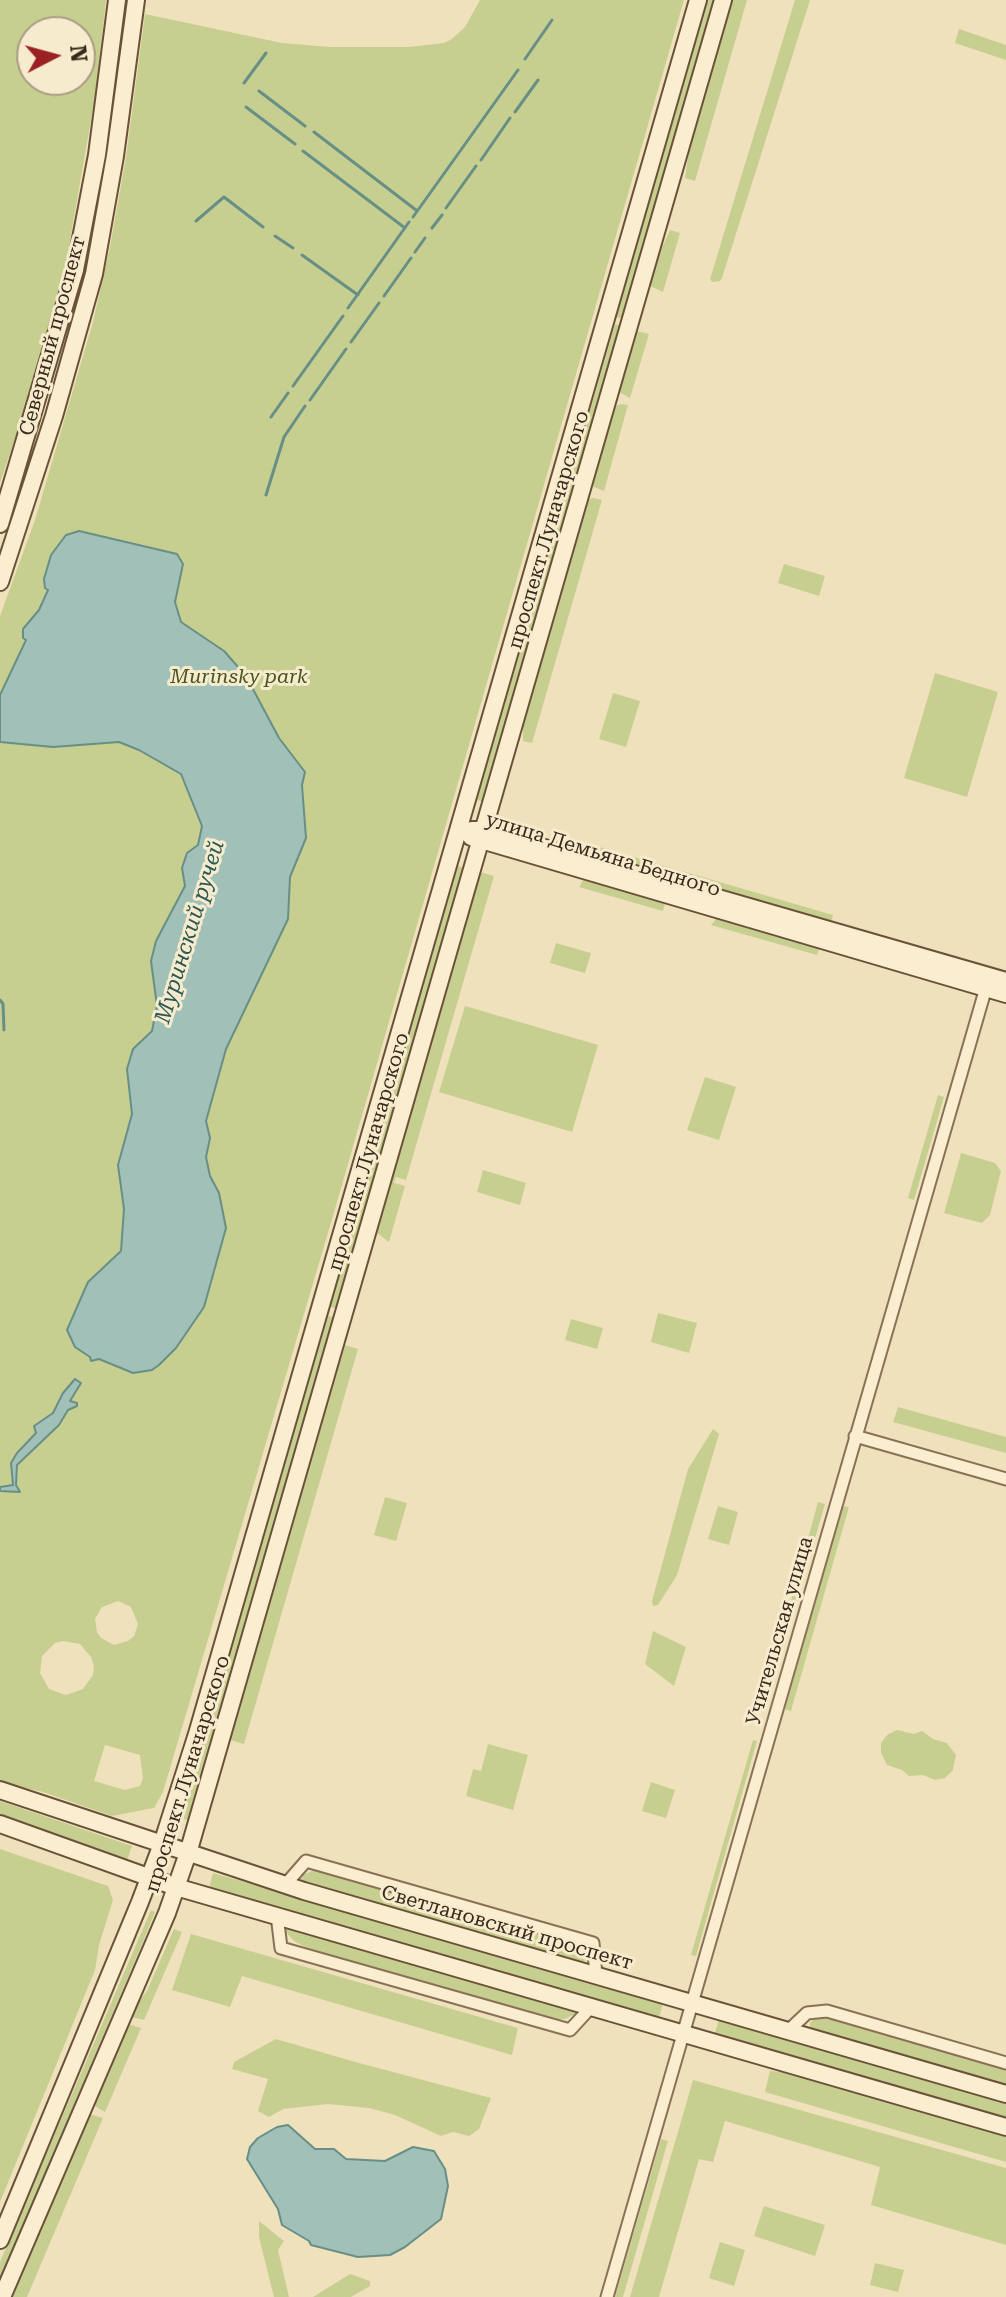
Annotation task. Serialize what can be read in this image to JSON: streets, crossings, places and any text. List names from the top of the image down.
{
  "streets": {
    "main road": [
      "Северный проспект",
      "проспект Луначарского",
      "улица Демьяна Бедного",
      "Светлановский проспект"
    ],
    "street": ["Учительская улица"]
  },
  "crossings": [
    ["проспект Луначарского", "улица Демьяна Бедного"],
    ["проспект Луначарского", "Светлановский проспект"],
    ["улица Демьяна Бедного", "Учительская улица"],
    ["Учительская улица", "Светлановский проспект"]
  ],
  "water": ["Муринский ручей"],
  "parks": ["Murinsky park"],
  "north": "right"
}
